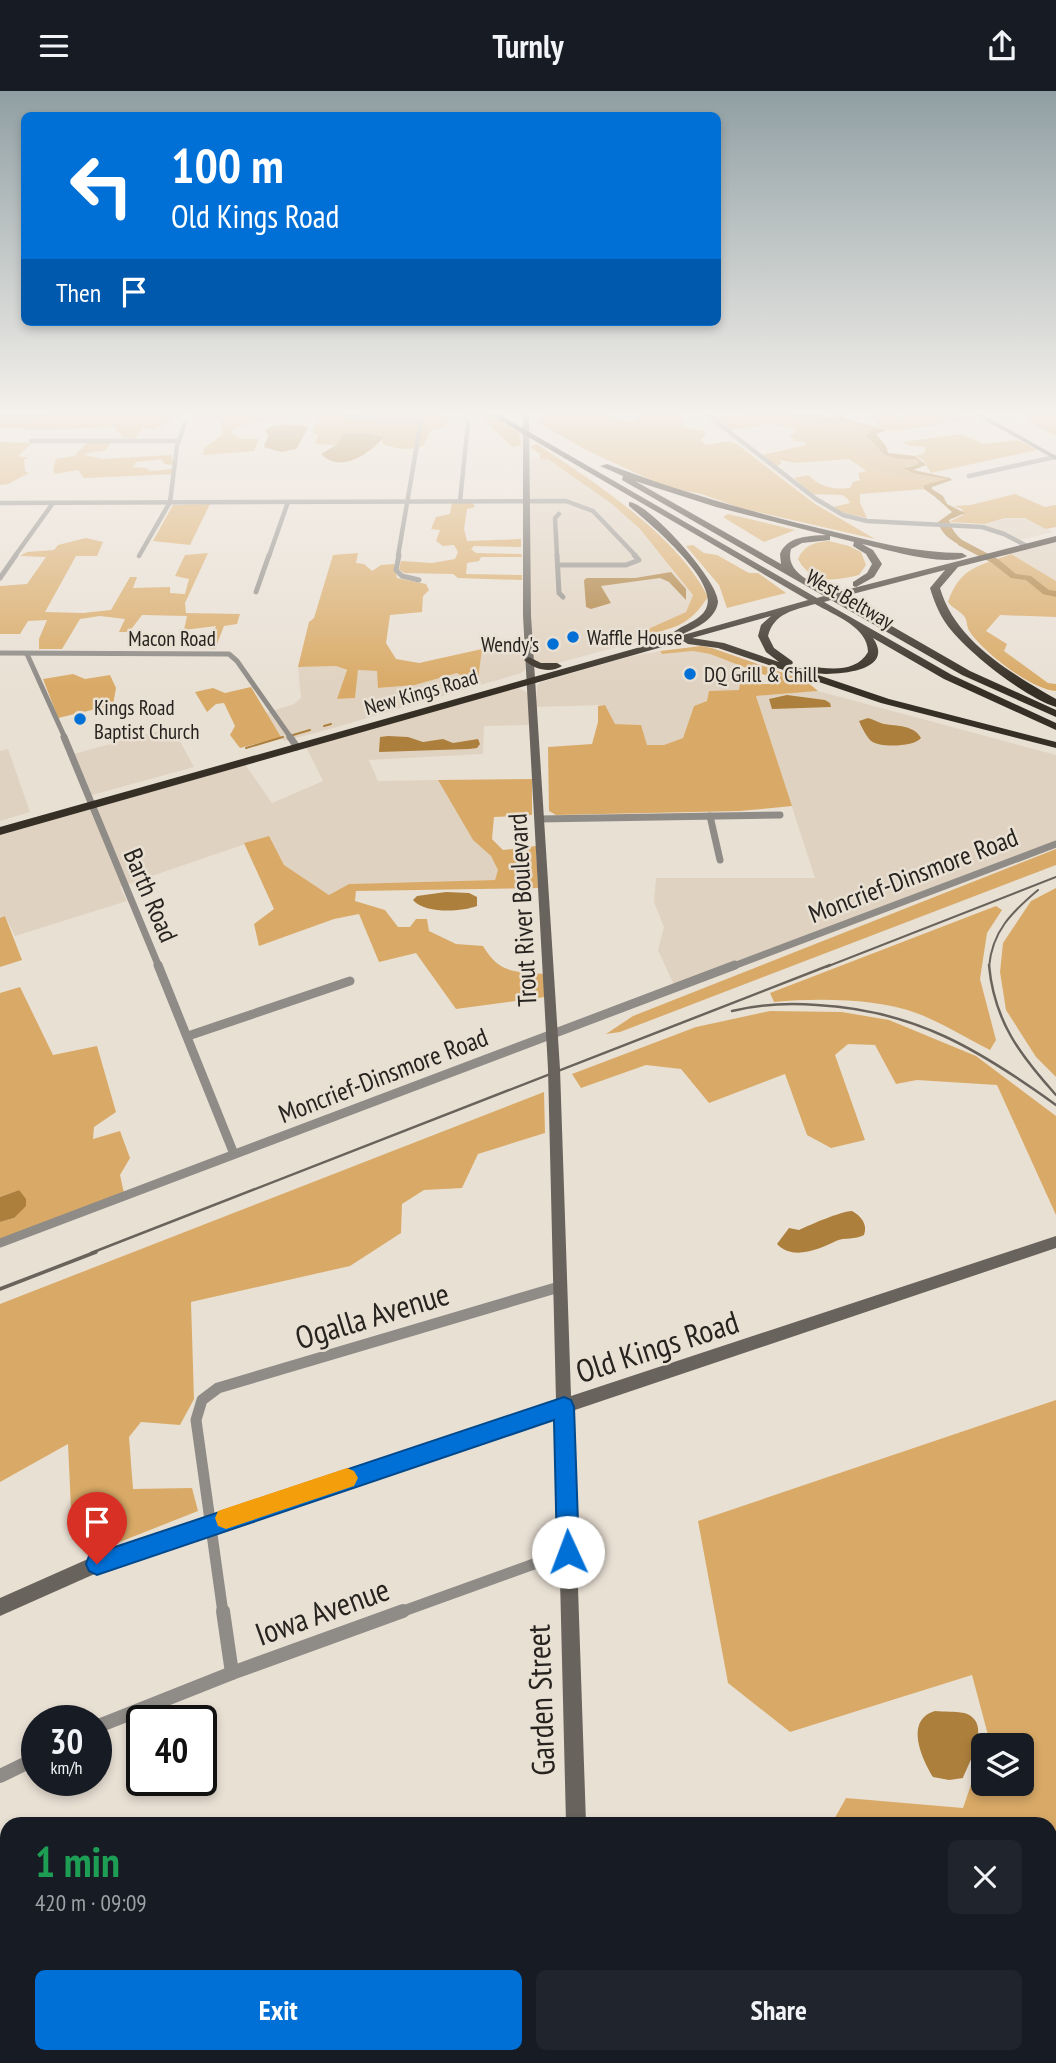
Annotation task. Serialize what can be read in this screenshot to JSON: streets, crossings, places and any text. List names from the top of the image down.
{
  "streets": {
    "highway": ["West Beltway", "New Kings Road"],
    "street": [
      "Macon Road",
      "Moncrief-Dinsmore Road",
      "Barth Road",
      "Trout River Boulevard",
      "Ogalla Avenue",
      "Old Kings Road",
      "Iowa Avenue",
      "Garden Street"
    ]
  },
  "crossings": [
    ["Macon Road", "New Kings Road"],
    ["Macon Road", "Barth Road"],
    ["New Kings Road", "Barth Road"],
    ["New Kings Road", "Trout River Boulevard"],
    ["Moncrief-Dinsmore Road", "Barth Road"],
    ["Moncrief-Dinsmore Road", "Trout River Boulevard"],
    ["Trout River Boulevard", "Ogalla Avenue"],
    ["Trout River Boulevard", "Old Kings Road"],
    ["Trout River Boulevard", "Garden Street"],
    ["Ogalla Avenue", "Old Kings Road"],
    ["Old Kings Road", "Garden Street"],
    ["Iowa Avenue", "Garden Street"]
  ],
  "places": [
    "Waffle House",
    "Wendy's",
    "DQ Grill & Chill",
    "Kings Road Baptist Church"
  ],
  "page": {
    "header": "Turnly",
    "turn": ["100 m", "Old Kings Road"],
    "then": "Then",
    "speed": "30 km/h",
    "limit": "40",
    "heading": ["1 min", "420 m · 09:09"],
    "buttons": ["Exit", "Share"]
  }
}
